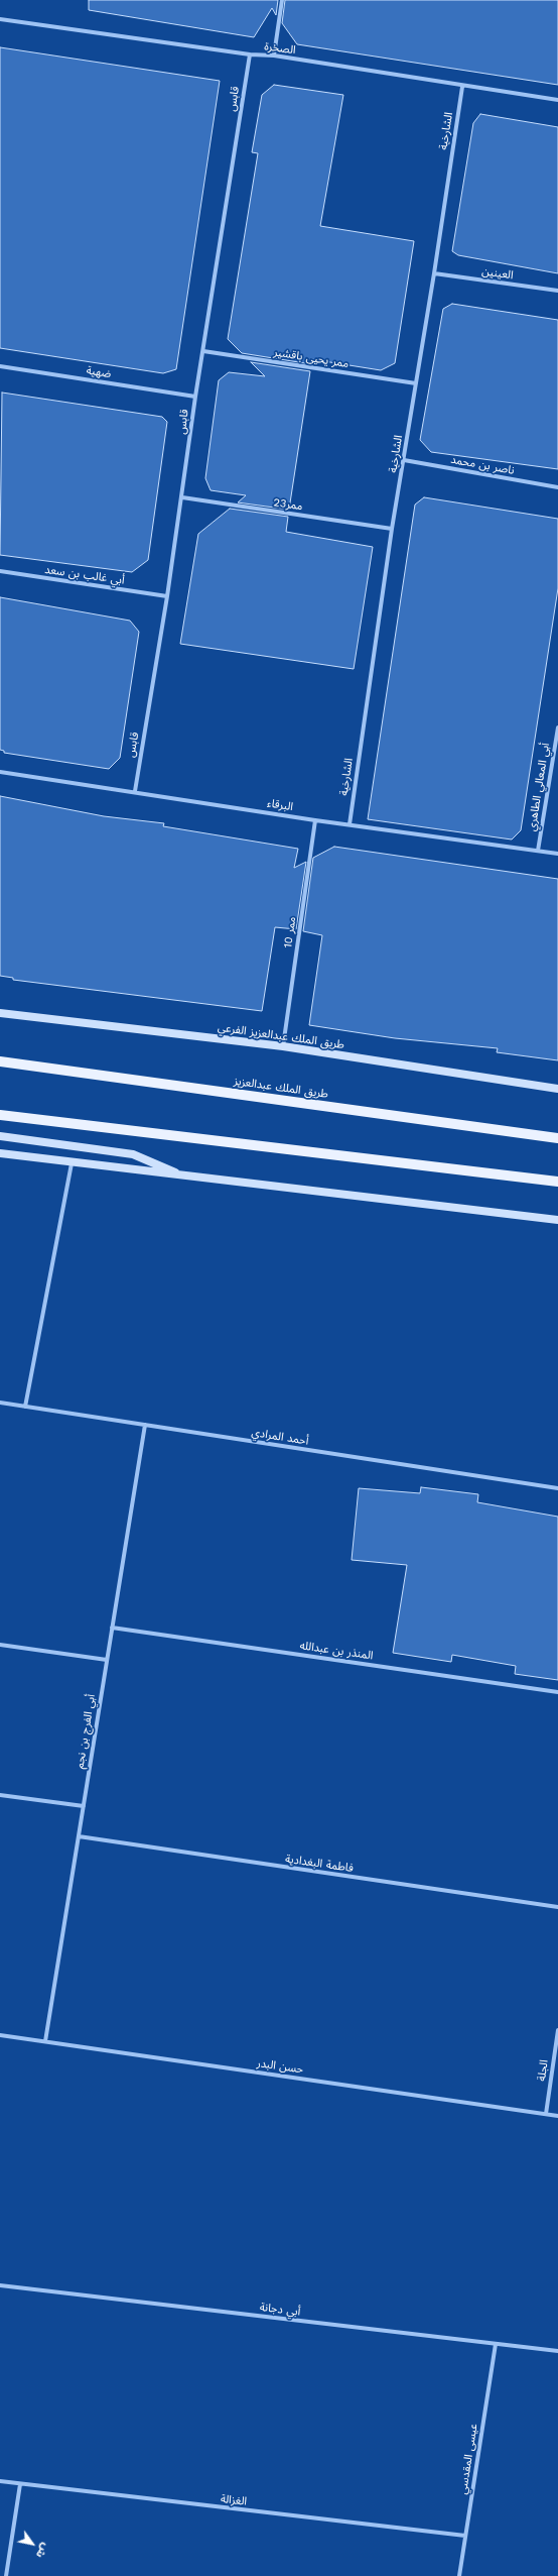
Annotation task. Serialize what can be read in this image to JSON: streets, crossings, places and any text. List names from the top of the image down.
{
  "streets": {
    "main road": ["طريق الملك عبدالعزيز"],
    "street": [
      "الصخرة",
      "قابس",
      "الشارخية",
      "العينين",
      "ممر يحيى باقشير",
      "ضهية",
      "ناصر بن محمد",
      "ممر23",
      "أبي غالب بن سعد",
      "أبي المعالي الطاهري",
      "البرقاء",
      "ممر 10",
      "طريق الملك عبدالعزيز الفرعي",
      "أحمد المرادي",
      "المنذر بن عبدالله",
      "أبي الفرج بن نجم",
      "فاطمة البغدادية",
      "حسن البدر",
      "الجلة",
      "أبي دجانة",
      "عيسى المقدسي",
      "الغزالة"
    ]
  },
  "crossings": [
    ["الصخرة", "قابس"],
    ["الصخرة", "الشارخية"],
    ["قابس", "ممر يحيى باقشير"],
    ["قابس", "ضهية"],
    ["قابس", "ممر23"],
    ["قابس", "أبي غالب بن سعد"],
    ["قابس", "البرقاء"],
    ["الشارخية", "العينين"],
    ["الشارخية", "ممر يحيى باقشير"],
    ["الشارخية", "ناصر بن محمد"],
    ["الشارخية", "ممر23"],
    ["الشارخية", "البرقاء"],
    ["أبي المعالي الطاهري", "البرقاء"],
    ["البرقاء", "ممر 10"],
    ["ممر 10", "طريق الملك عبدالعزيز الفرعي"],
    ["أحمد المرادي", "أبي الفرج بن نجم"],
    ["المنذر بن عبدالله", "أبي الفرج بن نجم"],
    ["أبي الفرج بن نجم", "فاطمة البغدادية"],
    ["أبي الفرج بن نجم", "حسن البدر"],
    ["حسن البدر", "الجلة"],
    ["أبي دجانة", "عيسى المقدسي"],
    ["عيسى المقدسي", "الغزالة"]
  ],
  "north": "bottom right"
}
